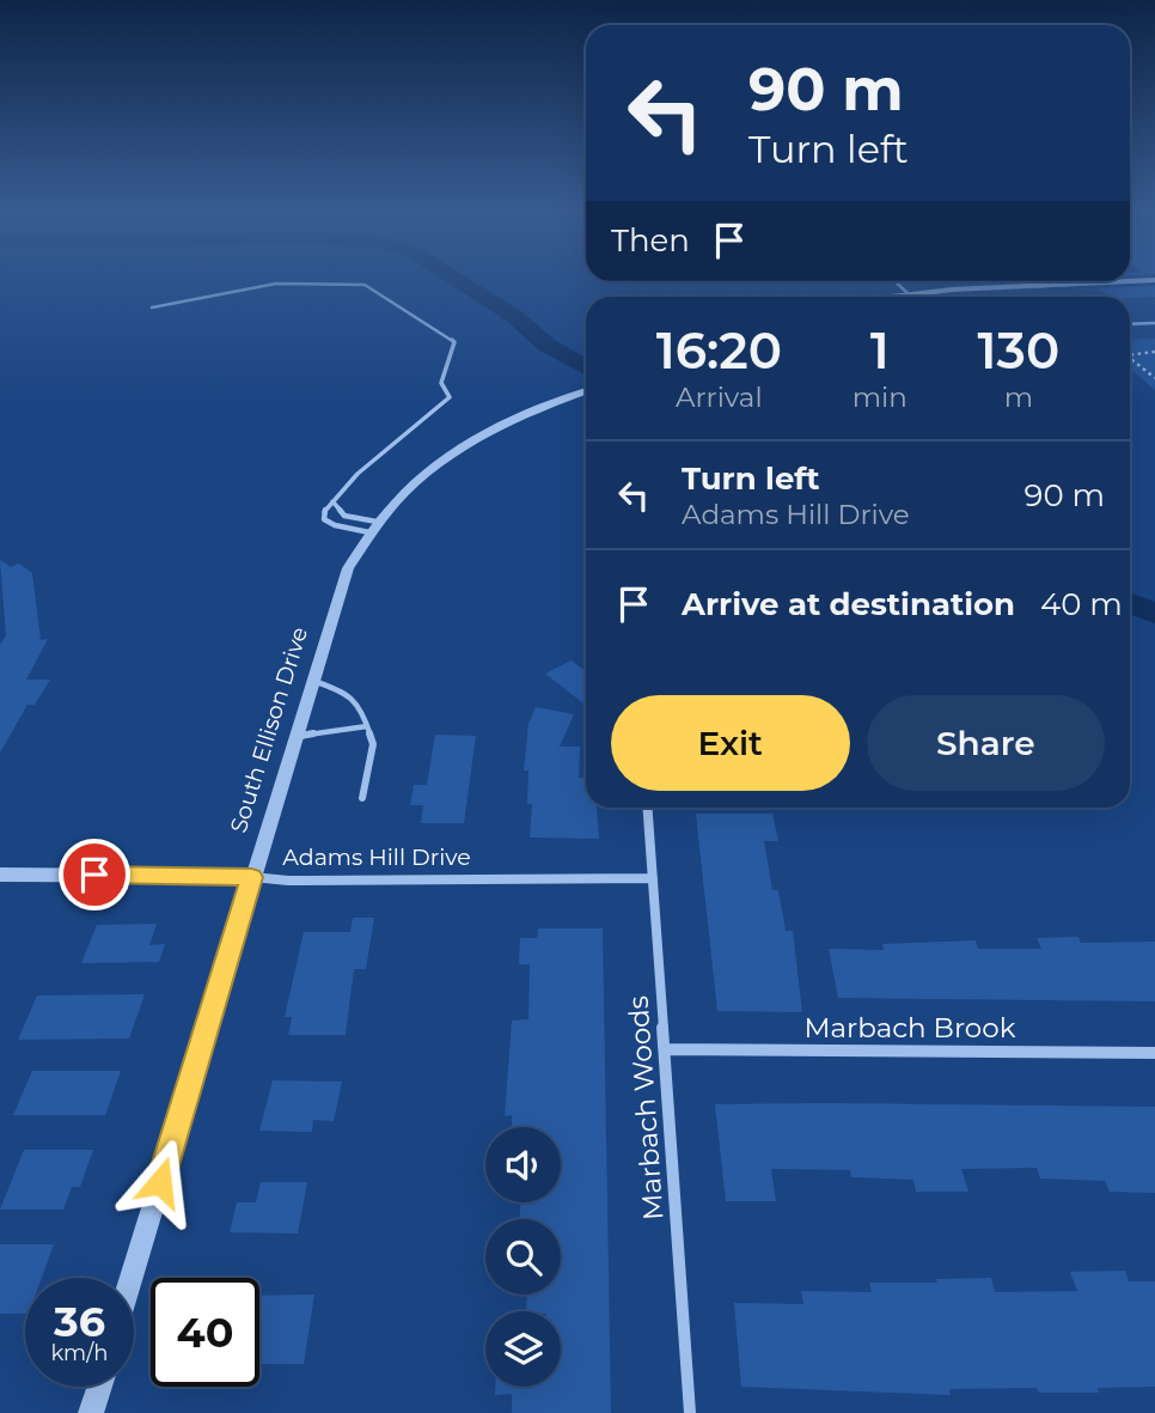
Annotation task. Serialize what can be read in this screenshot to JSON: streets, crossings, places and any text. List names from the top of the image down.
{
  "streets": {
    "street": [
      "South Ellison Drive",
      "Adams Hill Drive",
      "Marbach Brook",
      "Marbach Woods"
    ]
  },
  "crossings": [
    ["South Ellison Drive", "Adams Hill Drive"],
    ["Adams Hill Drive", "Marbach Woods"],
    ["Marbach Brook", "Marbach Woods"]
  ],
  "page": {
    "turn": ["90 m", "Turn left"],
    "then": "Then",
    "eta": [
      "16:20",
      "Arrival",
      "1",
      "min",
      "130",
      "m"
    ],
    "list": [
      {
        "name": "Turn left",
        "note": "Adams Hill Drive",
        "value": "90 m"
      },
      {
        "name": "Arrive at destination",
        "value": "40 m"
      }
    ],
    "buttons": ["Exit", "Share"],
    "speed": "36 km/h",
    "limit": "40"
  }
}
